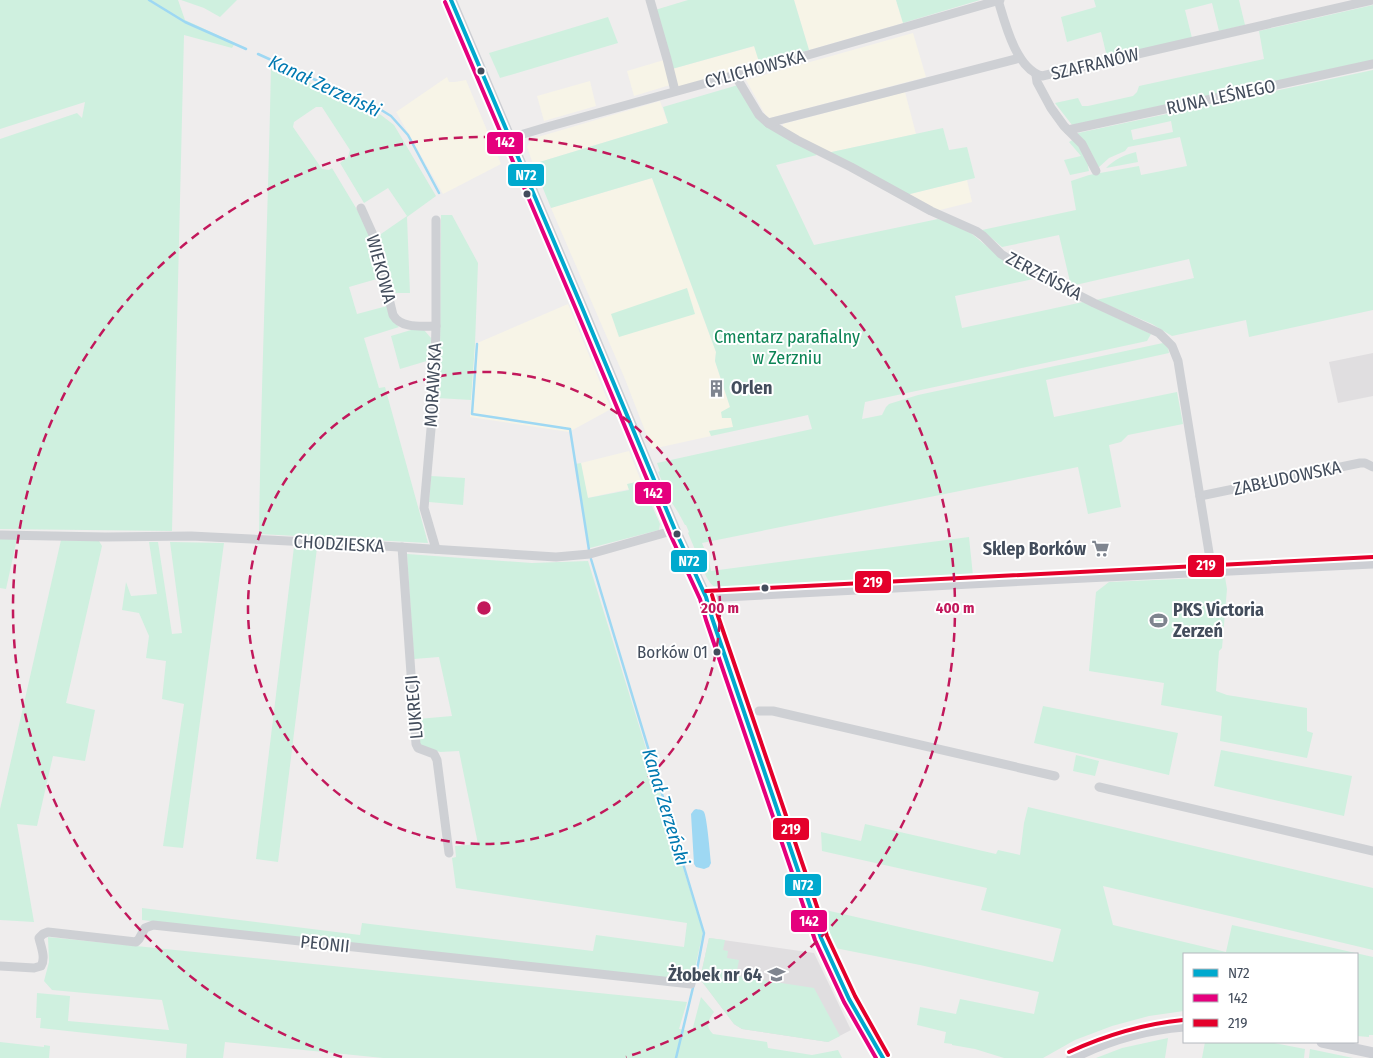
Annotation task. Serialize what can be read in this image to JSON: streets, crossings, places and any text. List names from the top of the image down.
{
  "streets": {
    "street": [
      "SZAFRANÓW",
      "CYLICHOWSKA",
      "RUNA LEŚNEGO",
      "WIEKOWA",
      "ZERZEŃSKA",
      "MORAWSKA",
      "ZABŁUDOWSKA",
      "CHODZIESKA",
      "LUKRECJI",
      "PEONII"
    ]
  },
  "crossings": [
    ["SZAFRANÓW", "CYLICHOWSKA"],
    ["CYLICHOWSKA", "ZERZEŃSKA"],
    ["WIEKOWA", "MORAWSKA"],
    ["ZERZEŃSKA", "ZABŁUDOWSKA"],
    ["MORAWSKA", "CHODZIESKA"],
    ["CHODZIESKA", "LUKRECJI"]
  ],
  "water": ["Kanał Zerzeński"],
  "parks": ["Cmentarz parafialny w Zerzniu"],
  "places": {
    "building": ["Orlen"],
    "supermarket": ["Sklep Borków"],
    "sports": ["PKS Victoria Zerzeń"],
    "other": ["Borków 01"],
    "school or university": ["Żłobek nr 64"]
  },
  "lines": ["transit line N72", "transit line 142", "transit line 219"],
  "legend": ["N72", "142", "219"],
  "rings": ["200 m", "400 m"]
}
